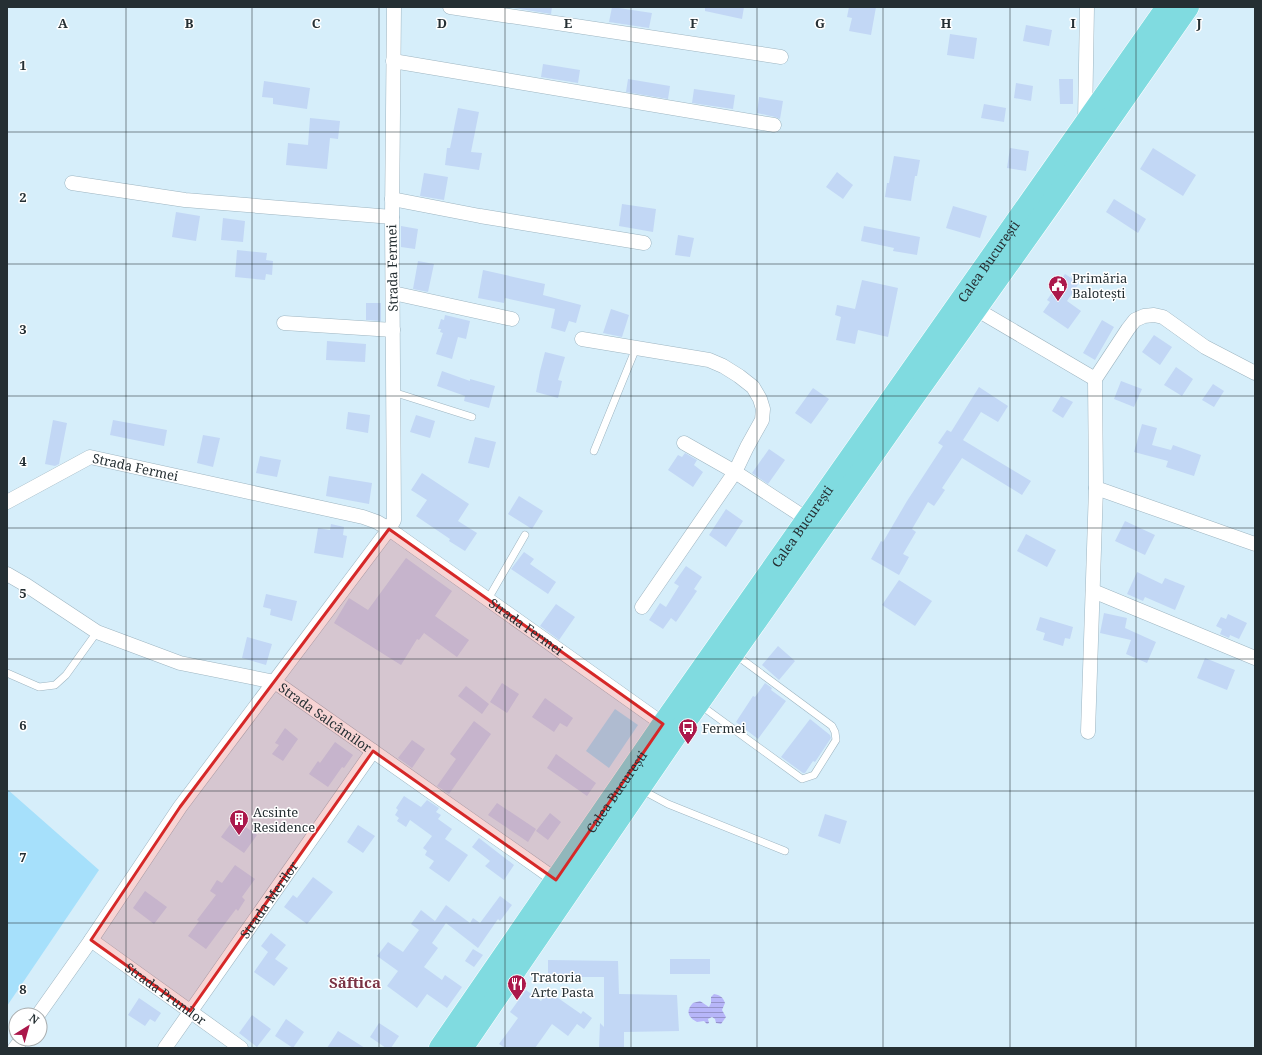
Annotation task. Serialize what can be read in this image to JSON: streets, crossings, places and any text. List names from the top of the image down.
{
  "streets": {
    "highway": ["Calea București"],
    "street": [
      "Strada Fermei",
      "Strada Salcâmilor",
      "Strada Merilor",
      "Strada Prunilor"
    ]
  },
  "crossings": [
    ["Calea București", "Strada Fermei"],
    ["Calea București", "Strada Salcâmilor"],
    ["Strada Salcâmilor", "Strada Merilor"],
    ["Strada Merilor", "Strada Prunilor"]
  ],
  "districts": ["Săftica"],
  "places": {
    "public building": ["Primăria Balotești"],
    "bus stop": ["Fermei"],
    "building": ["Acsinte Residence"],
    "restaurant": ["Tratoria Arte Pasta"]
  },
  "north": "top right",
  "grid": {
    "columns": [
      "A",
      "B",
      "C",
      "D",
      "E",
      "F",
      "G",
      "H",
      "I",
      "J"
    ],
    "rows": [
      "1",
      "2",
      "3",
      "4",
      "5",
      "6",
      "7",
      "8"
    ]
  }
}
